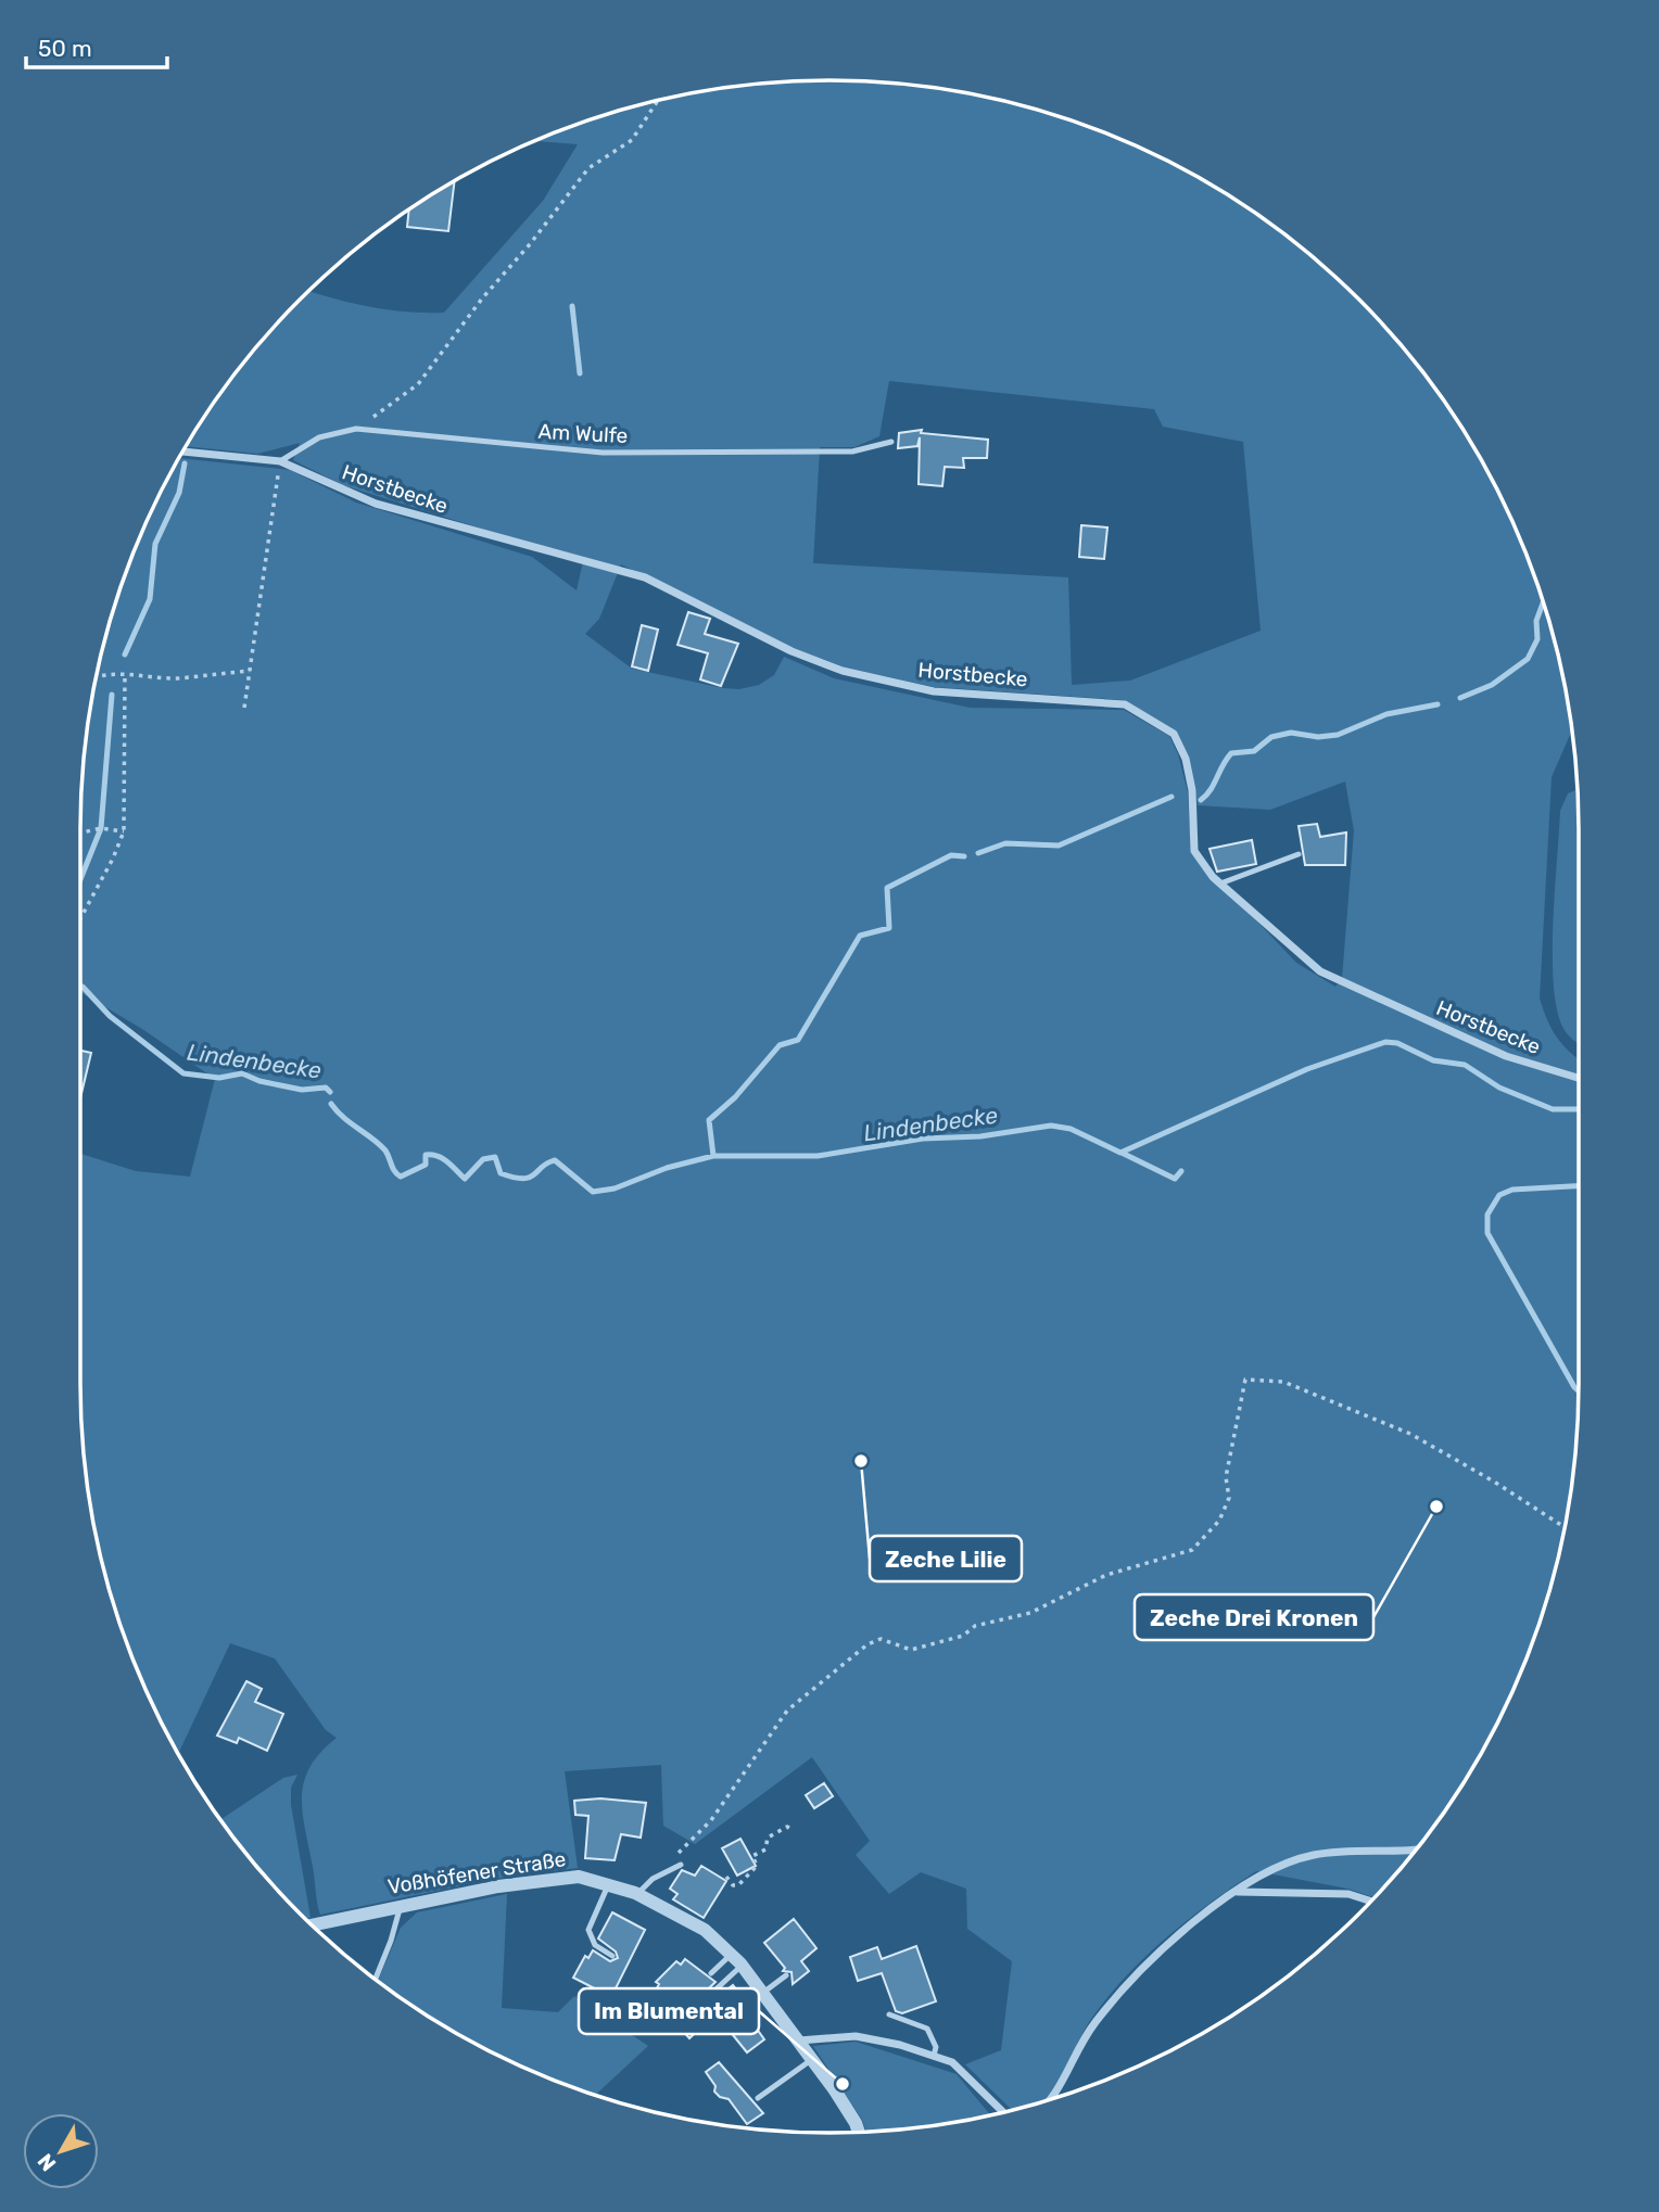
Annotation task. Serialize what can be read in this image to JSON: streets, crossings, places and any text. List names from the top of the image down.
{
  "streets": {
    "street": ["Horstbecke", "Voßhöfener Straße"],
    "lane": ["Am Wulfe"]
  },
  "crossings": [
    ["Am Wulfe", "Horstbecke"]
  ],
  "water": ["Lindenbecke"],
  "places": ["Zeche Lilie", "Zeche Drei Kronen", "Im Blumental"],
  "scale_bar": "50 m",
  "north": "bottom left"
}
